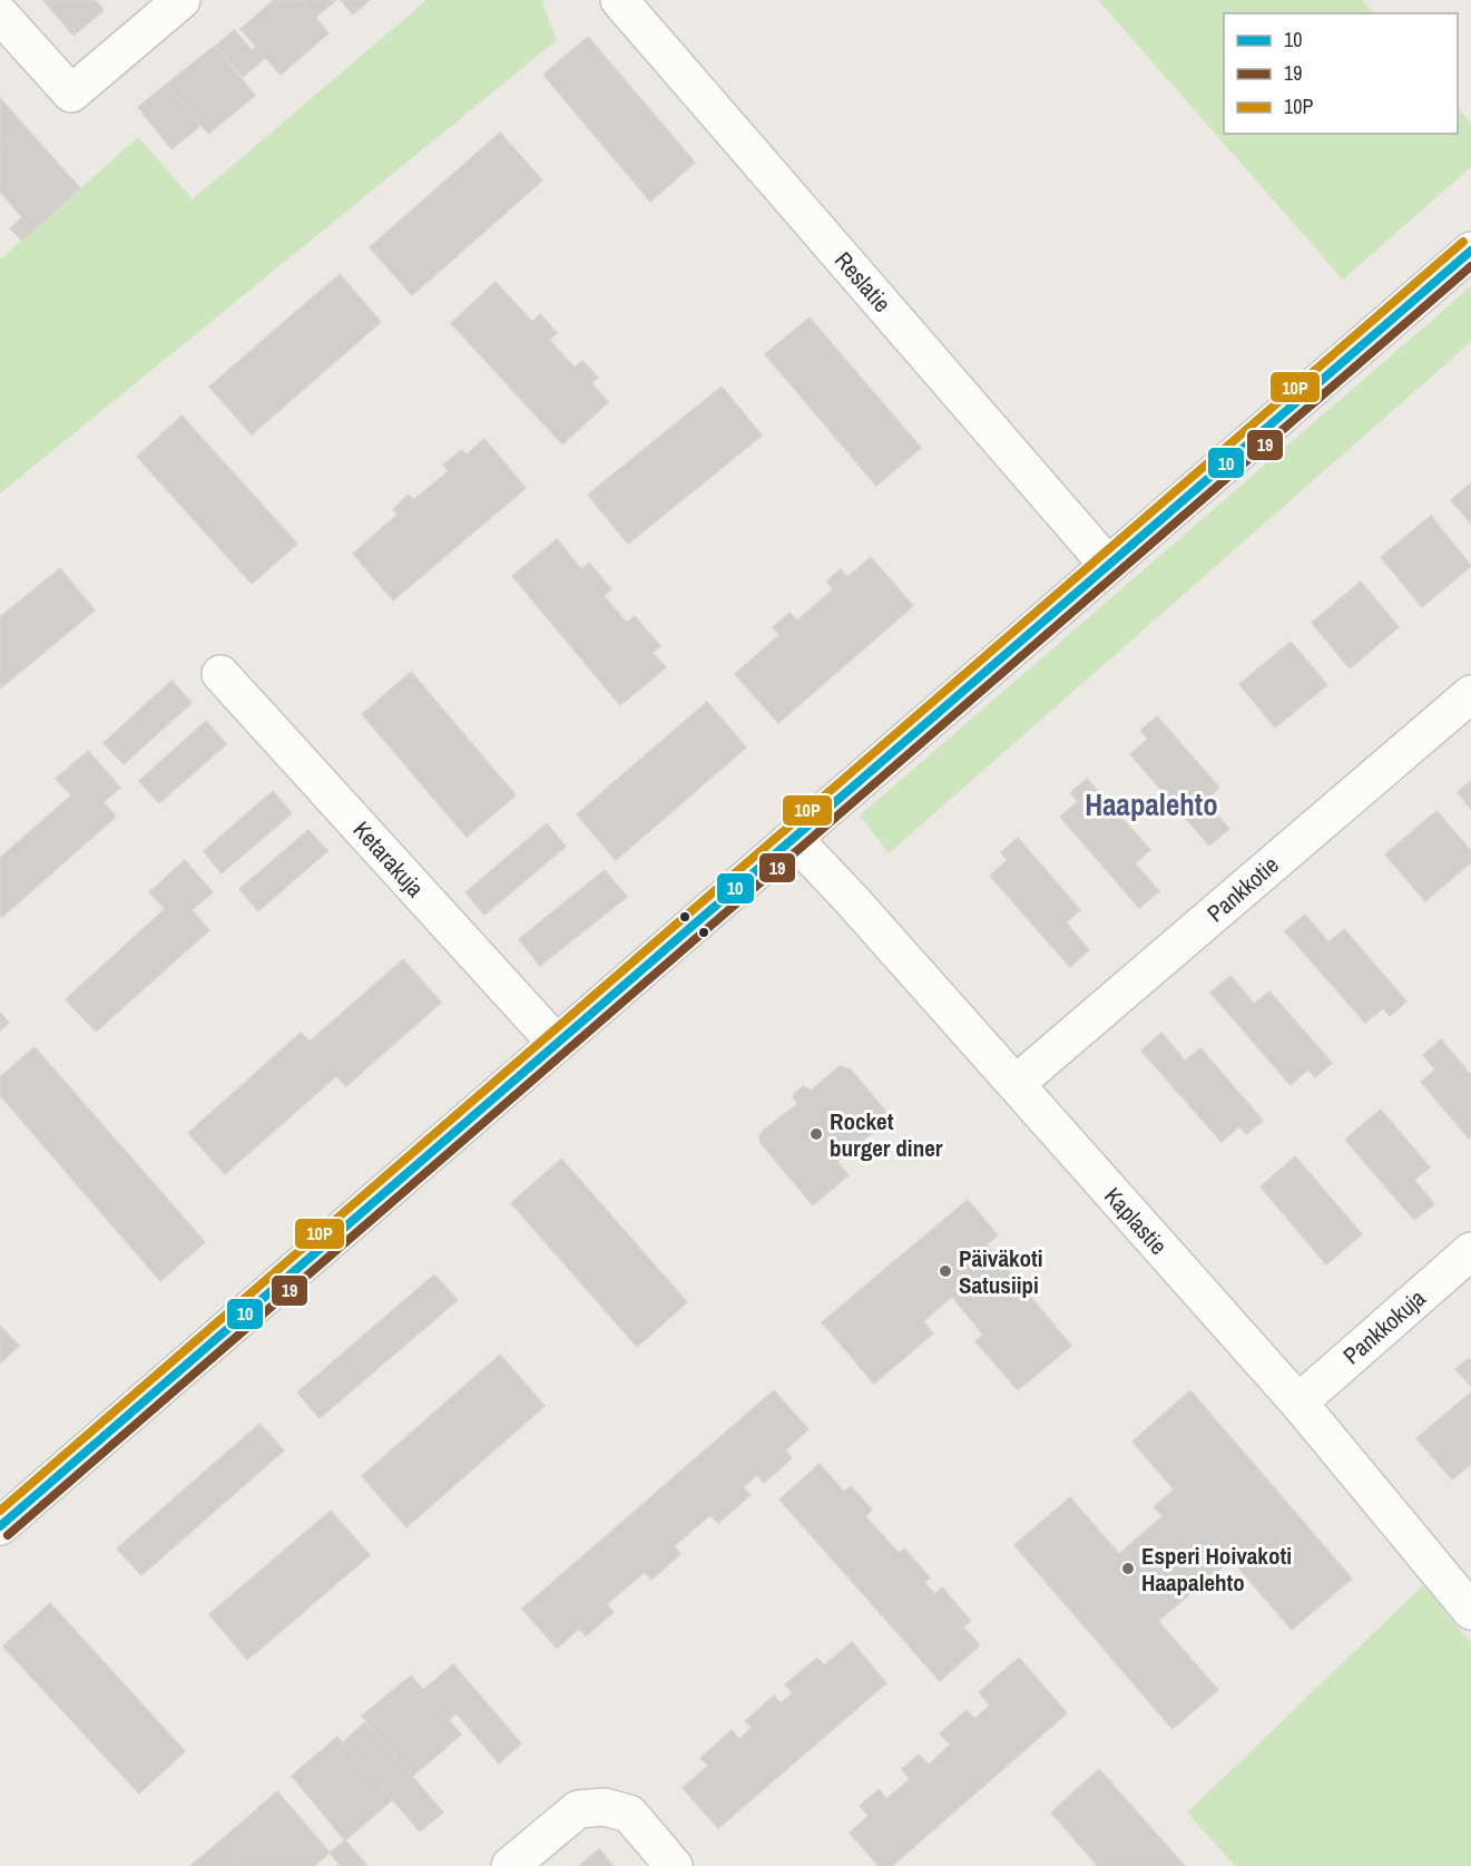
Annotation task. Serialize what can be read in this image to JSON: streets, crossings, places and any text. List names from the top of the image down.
{
  "streets": {
    "street": [
      "Reslatie",
      "Ketarakuja",
      "Pankkotie",
      "Kaplastie",
      "Pankkokuja"
    ]
  },
  "crossings": [
    ["Pankkotie", "Kaplastie"],
    ["Kaplastie", "Pankkokuja"]
  ],
  "districts": ["Haapalehto"],
  "places": ["Rocket burger diner", "Päiväkoti Satusiipi", "Esperi Hoivakoti Haapalehto"],
  "lines": ["transit line 10P", "transit line 10", "transit line 19"],
  "legend": ["10", "19", "10P"]
}
